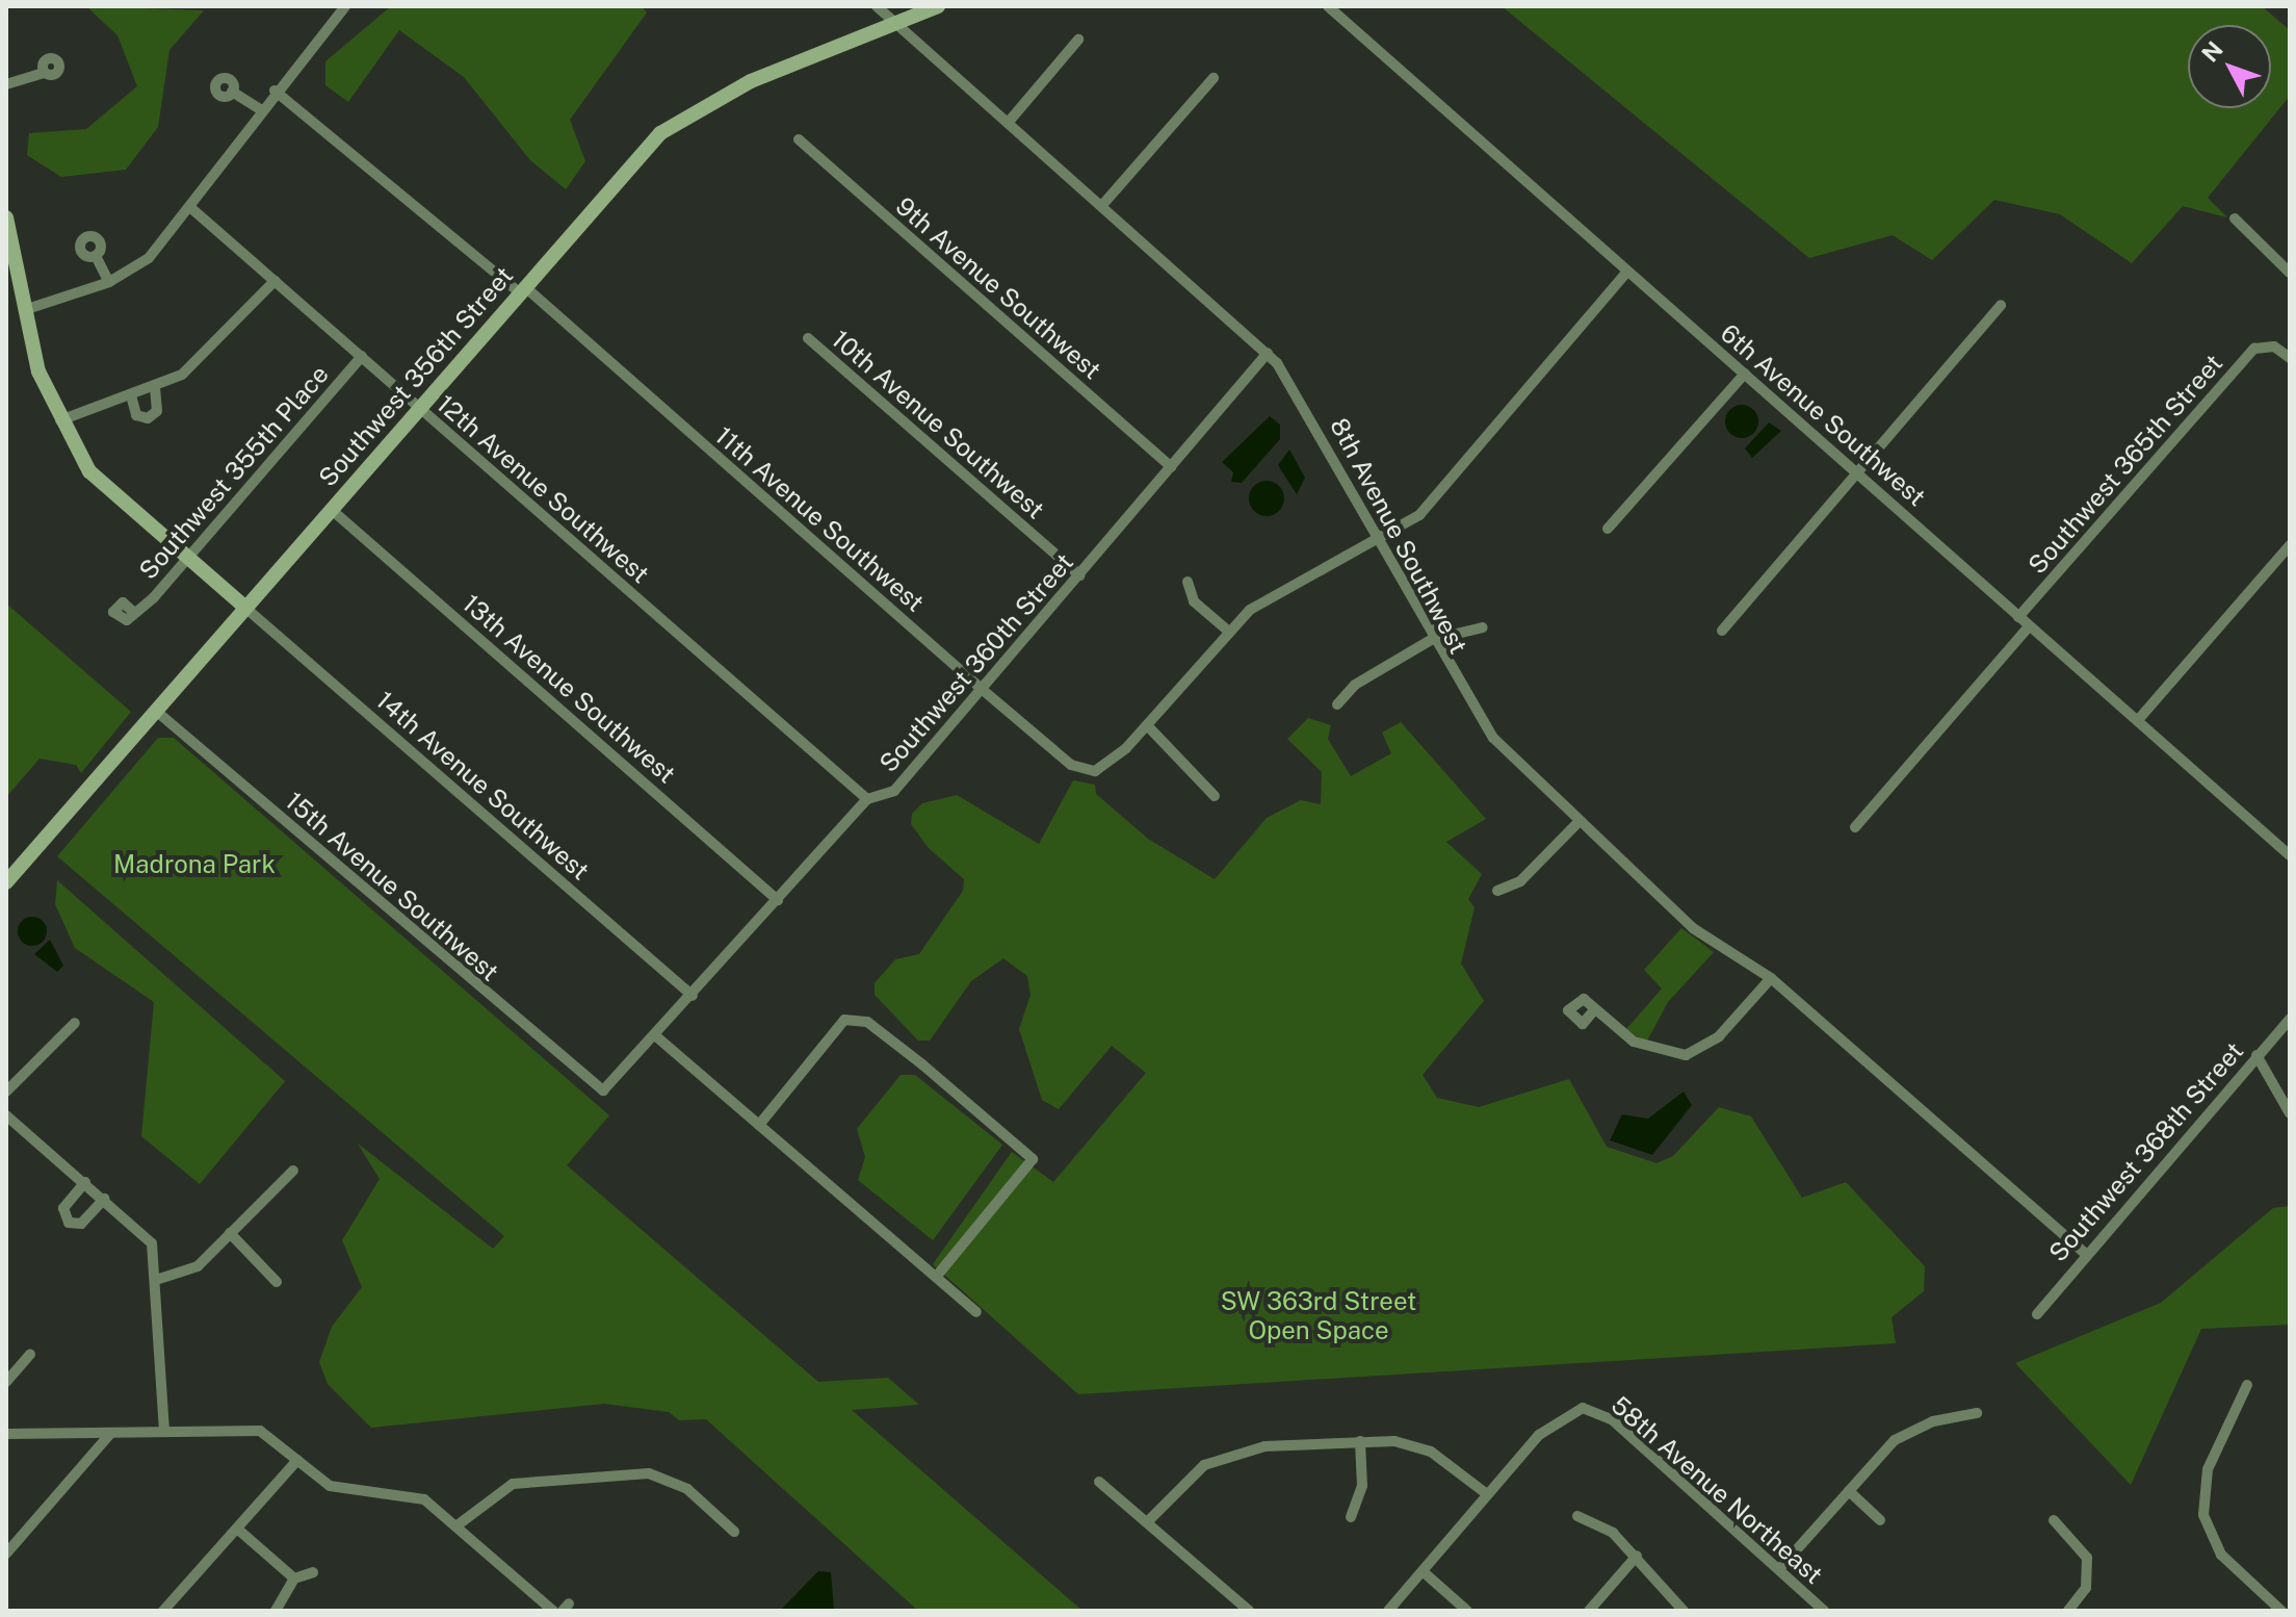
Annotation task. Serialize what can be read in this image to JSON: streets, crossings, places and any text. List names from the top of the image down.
{
  "streets": {
    "main road": ["Southwest 356th Street"],
    "street": [
      "9th Avenue Southwest",
      "6th Avenue Southwest",
      "10th Avenue Southwest",
      "Southwest 365th Street",
      "Southwest 355th Place",
      "12th Avenue Southwest",
      "11th Avenue Southwest",
      "8th Avenue Southwest",
      "Southwest 360th Street",
      "13th Avenue Southwest",
      "14th Avenue Southwest",
      "15th Avenue Southwest",
      "Southwest 368th Street",
      "58th Avenue Northeast"
    ]
  },
  "crossings": [
    ["9th Avenue Southwest", "Southwest 360th Street"],
    ["Southwest 356th Street", "12th Avenue Southwest"],
    ["Southwest 356th Street", "11th Avenue Southwest"],
    ["Southwest 356th Street", "8th Avenue Southwest"],
    ["Southwest 356th Street", "13th Avenue Southwest"],
    ["Southwest 356th Street", "14th Avenue Southwest"],
    ["Southwest 356th Street", "15th Avenue Southwest"],
    ["6th Avenue Southwest", "Southwest 365th Street"],
    ["10th Avenue Southwest", "Southwest 360th Street"],
    ["Southwest 355th Place", "12th Avenue Southwest"],
    ["12th Avenue Southwest", "Southwest 360th Street"],
    ["11th Avenue Southwest", "Southwest 360th Street"],
    ["8th Avenue Southwest", "Southwest 360th Street"],
    ["8th Avenue Southwest", "Southwest 368th Street"],
    ["Southwest 360th Street", "13th Avenue Southwest"],
    ["Southwest 360th Street", "14th Avenue Southwest"],
    ["Southwest 360th Street", "15th Avenue Southwest"]
  ],
  "parks": ["Madrona Park", "SW 363rd Street Open Space"],
  "north": "top left"
}
